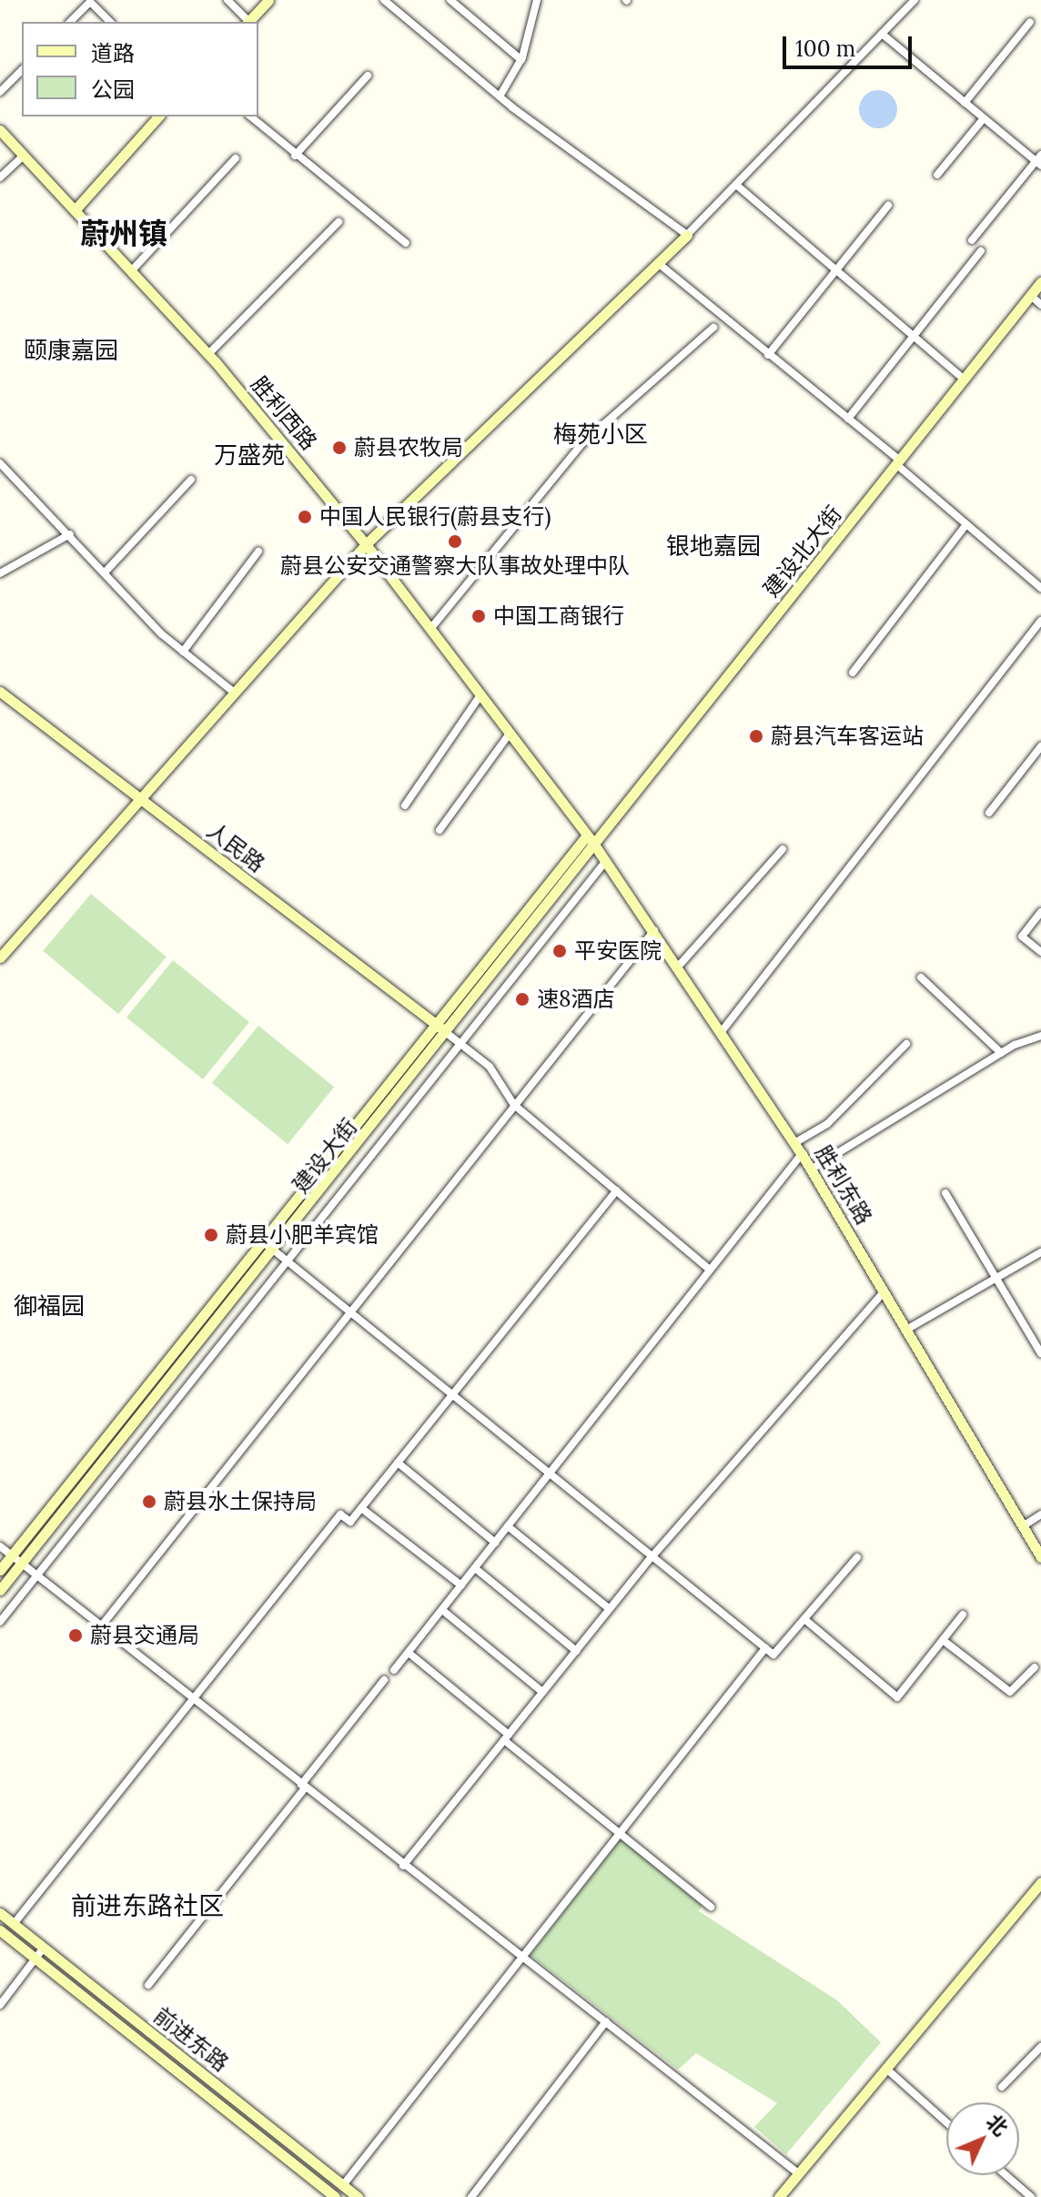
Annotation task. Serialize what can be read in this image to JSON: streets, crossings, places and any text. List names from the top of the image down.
{
  "streets": {
    "main road": [
      "胜利西路",
      "建设北大街",
      "人民路",
      "建设大街",
      "胜利东路",
      "前进东路"
    ]
  },
  "crossings": [
    ["胜利西路", "建设北大街"],
    ["胜利西路", "建设大街"],
    ["胜利西路", "胜利东路"],
    ["建设北大街", "建设大街"],
    ["建设北大街", "胜利东路"],
    ["人民路", "建设大街"],
    ["建设大街", "胜利东路"]
  ],
  "districts": [
    "蔚州镇",
    "颐康嘉园",
    "梅苑小区",
    "万盛苑",
    "银地嘉园",
    "御福园",
    "前进东路社区"
  ],
  "places": [
    "蔚县农牧局",
    "中国人民银行(蔚县支行)",
    "蔚县公安交通警察大队事故处理中队",
    "中国工商银行",
    "蔚县汽车客运站",
    "平安医院",
    "速8酒店",
    "蔚县小肥羊宾馆",
    "蔚县水土保持局",
    "蔚县交通局"
  ],
  "legend": ["道路", "公园"],
  "scale_bar": "100 m",
  "north": "top right"
}
